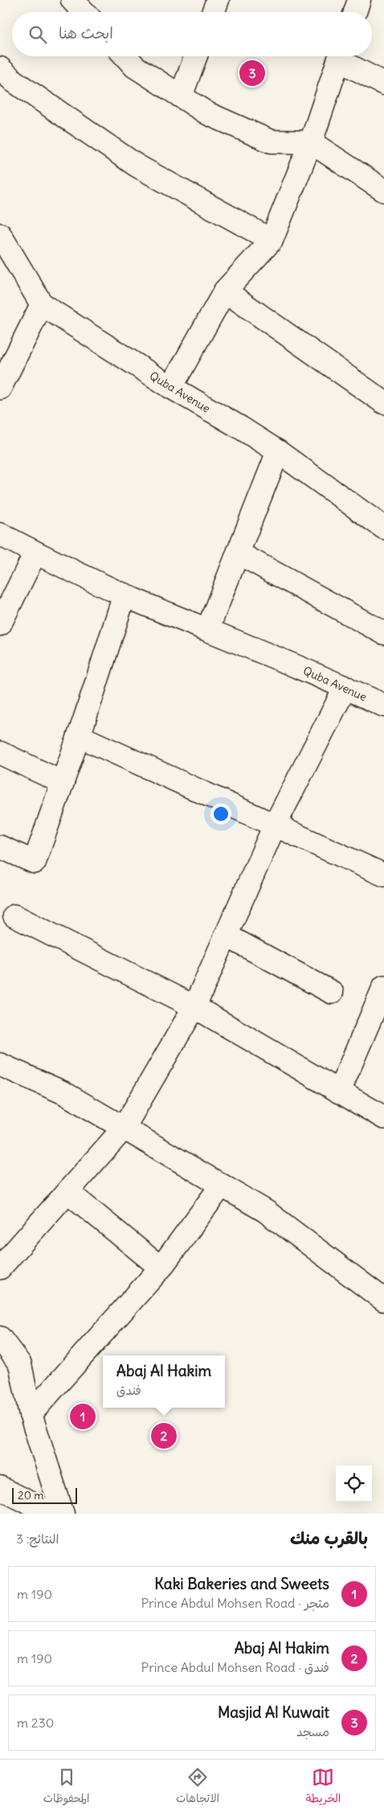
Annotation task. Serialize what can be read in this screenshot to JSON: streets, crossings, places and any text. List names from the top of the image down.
{
  "streets": {
    "street": ["Quba Avenue"]
  },
  "scale_bar": "20 m",
  "page": {
    "search": "ابحث هنا",
    "pins": ["3", "1", "2"],
    "popup": ["Abaj Al Hakim", "فندق"],
    "scale": "20 m",
    "heading": ["بالقرب منك", "النتائج: 3"],
    "list": [
      {
        "mark": "1",
        "name": "Kaki Bakeries and Sweets",
        "note": "متجر · Prince Abdul Mohsen Road",
        "value": "190 m"
      },
      {
        "mark": "2",
        "name": "Abaj Al Hakim",
        "note": "فندق · Prince Abdul Mohsen Road",
        "value": "190 m"
      },
      {
        "mark": "3",
        "name": "Masjid Al Kuwait",
        "note": "مسجد",
        "value": "230 m"
      }
    ],
    "nav": ["الخريطة", "الاتجاهات", "المحفوظات"]
  }
}
